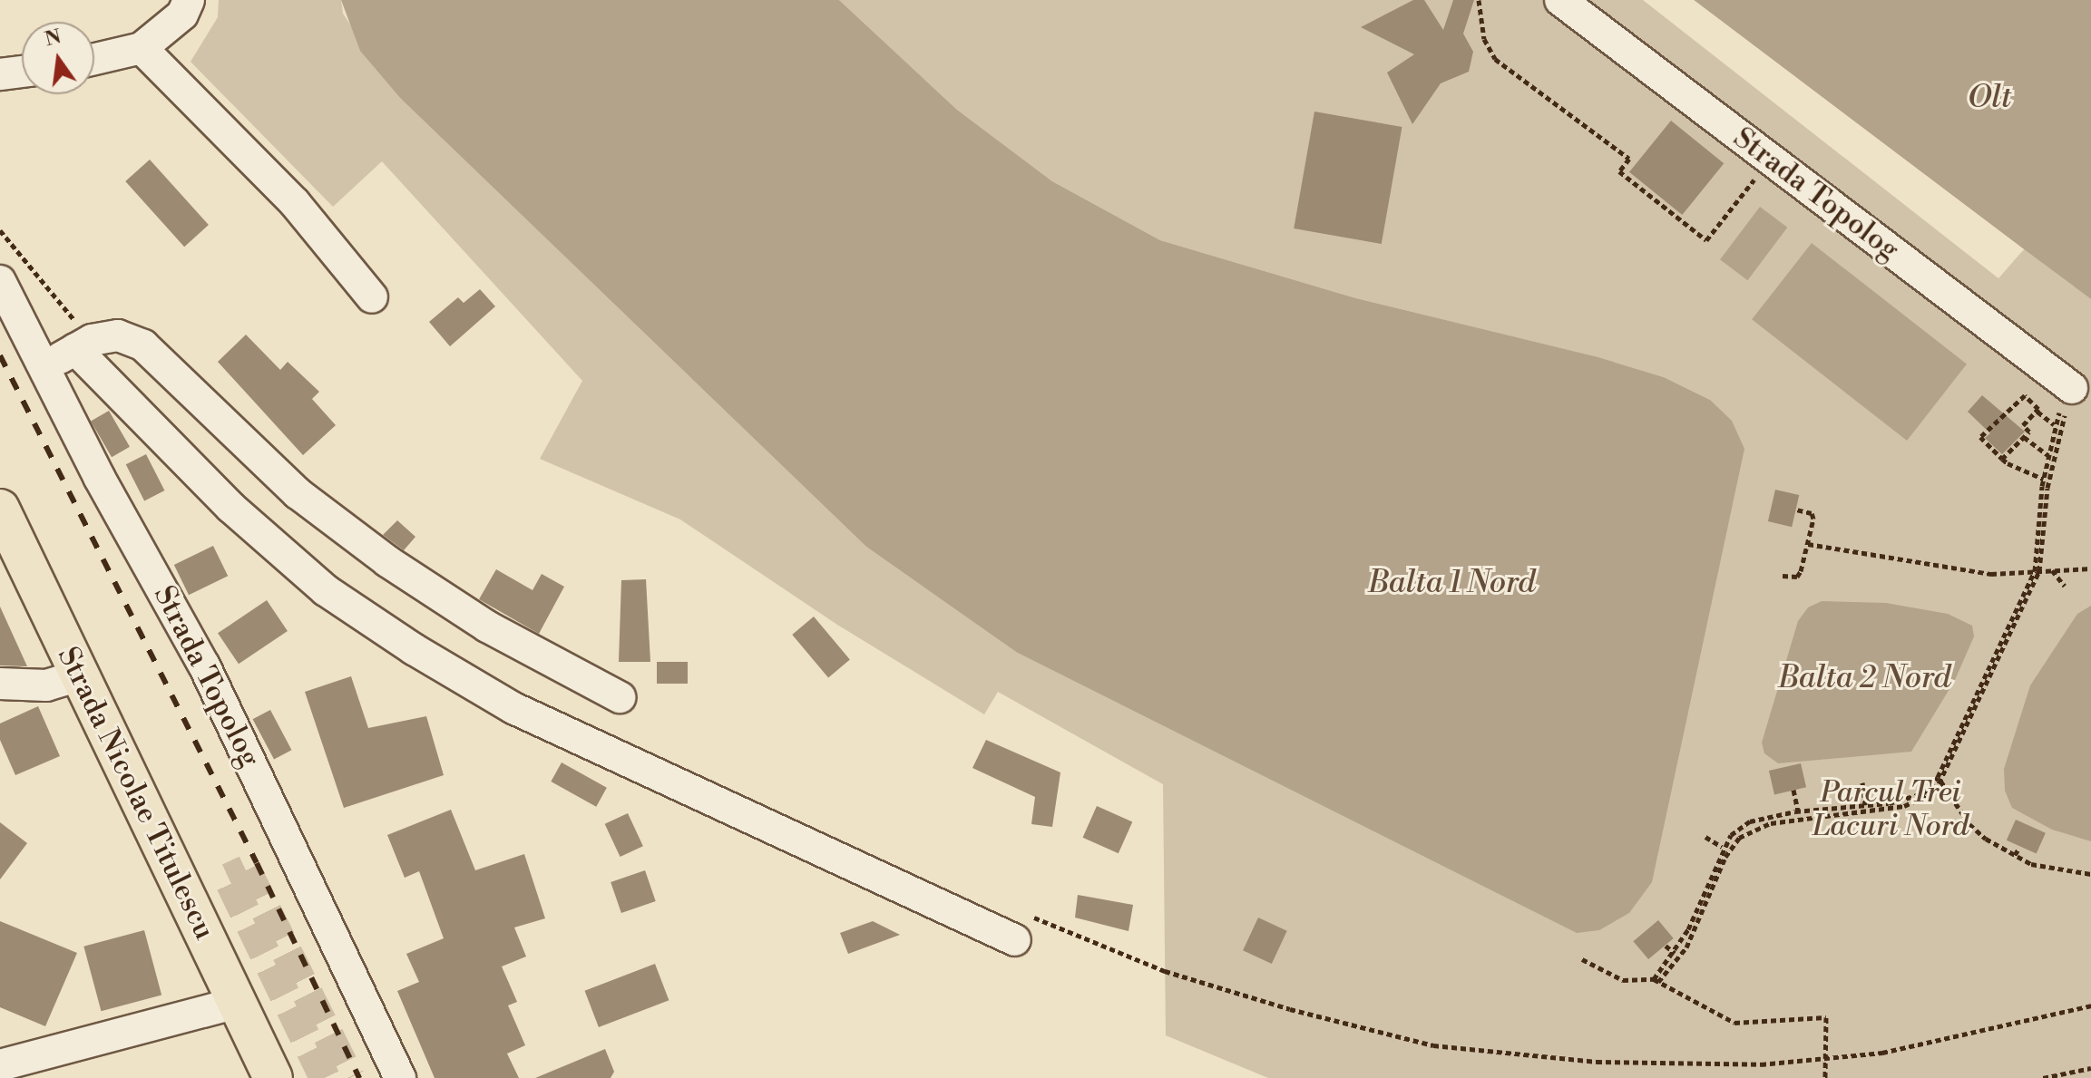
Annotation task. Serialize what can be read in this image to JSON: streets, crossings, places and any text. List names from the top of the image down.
{
  "streets": {
    "main road": ["Strada Nicolae Titulescu"],
    "street": ["Strada Topolog"]
  },
  "water": ["Olt", "Balta 1 Nord", "Balta 2 Nord"],
  "parks": ["Parcul Trei Lacuri Nord"],
  "north": "top"
}
